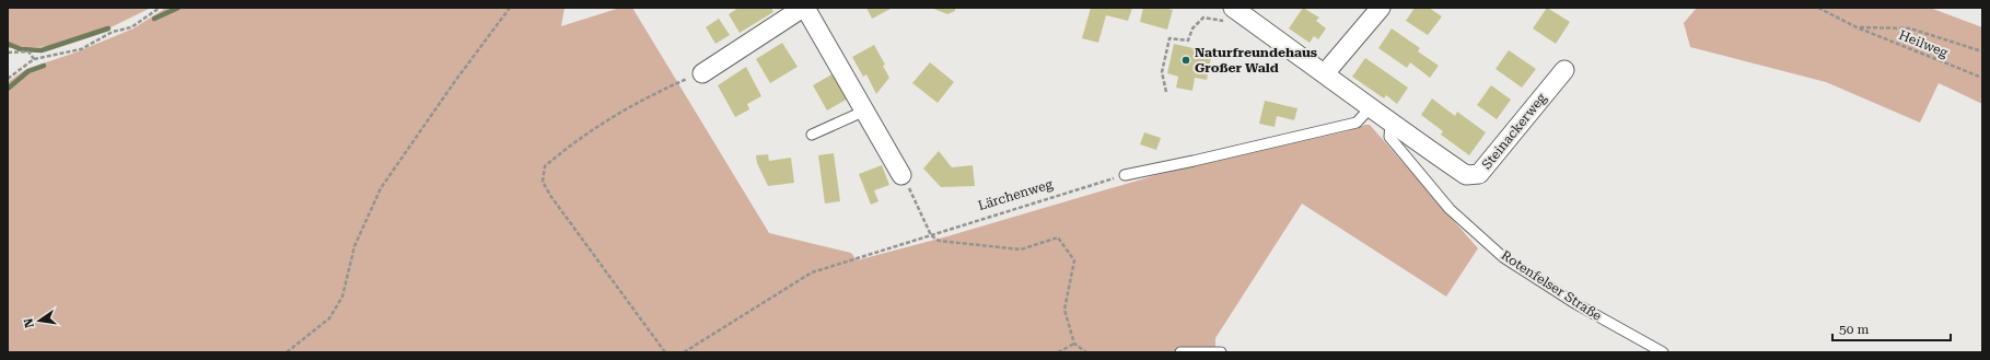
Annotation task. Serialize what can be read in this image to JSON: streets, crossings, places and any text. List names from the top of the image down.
{
  "streets": {
    "street": ["Steinackerweg"],
    "lane": ["Rotenfelser Straße"],
    "path": ["Heilweg", "Lärchenweg"]
  },
  "crossings": [
    ["Steinackerweg", "Rotenfelser Straße"]
  ],
  "places": ["Naturfreundehaus Großer Wald"],
  "scale_bar": "50 m",
  "north": "left"
}
